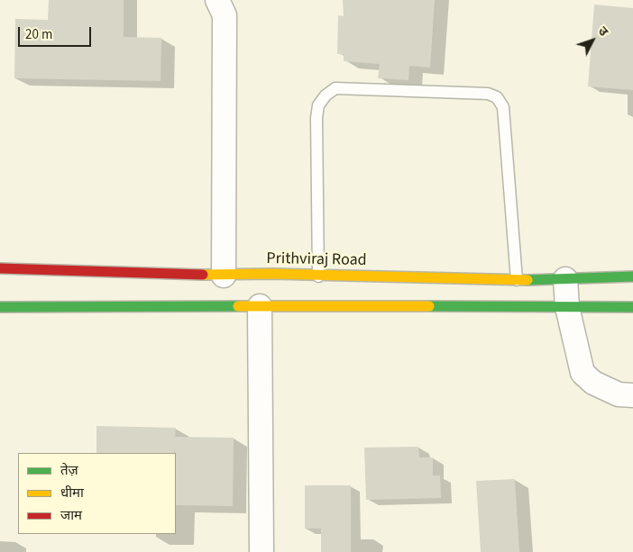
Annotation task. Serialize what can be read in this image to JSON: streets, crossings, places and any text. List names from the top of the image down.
{
  "streets": {
    "main road": ["Prithviraj Road"]
  },
  "legend": ["तेज़", "धीमा", "जाम"],
  "scale_bar": "20 m",
  "north": "top right"
}
